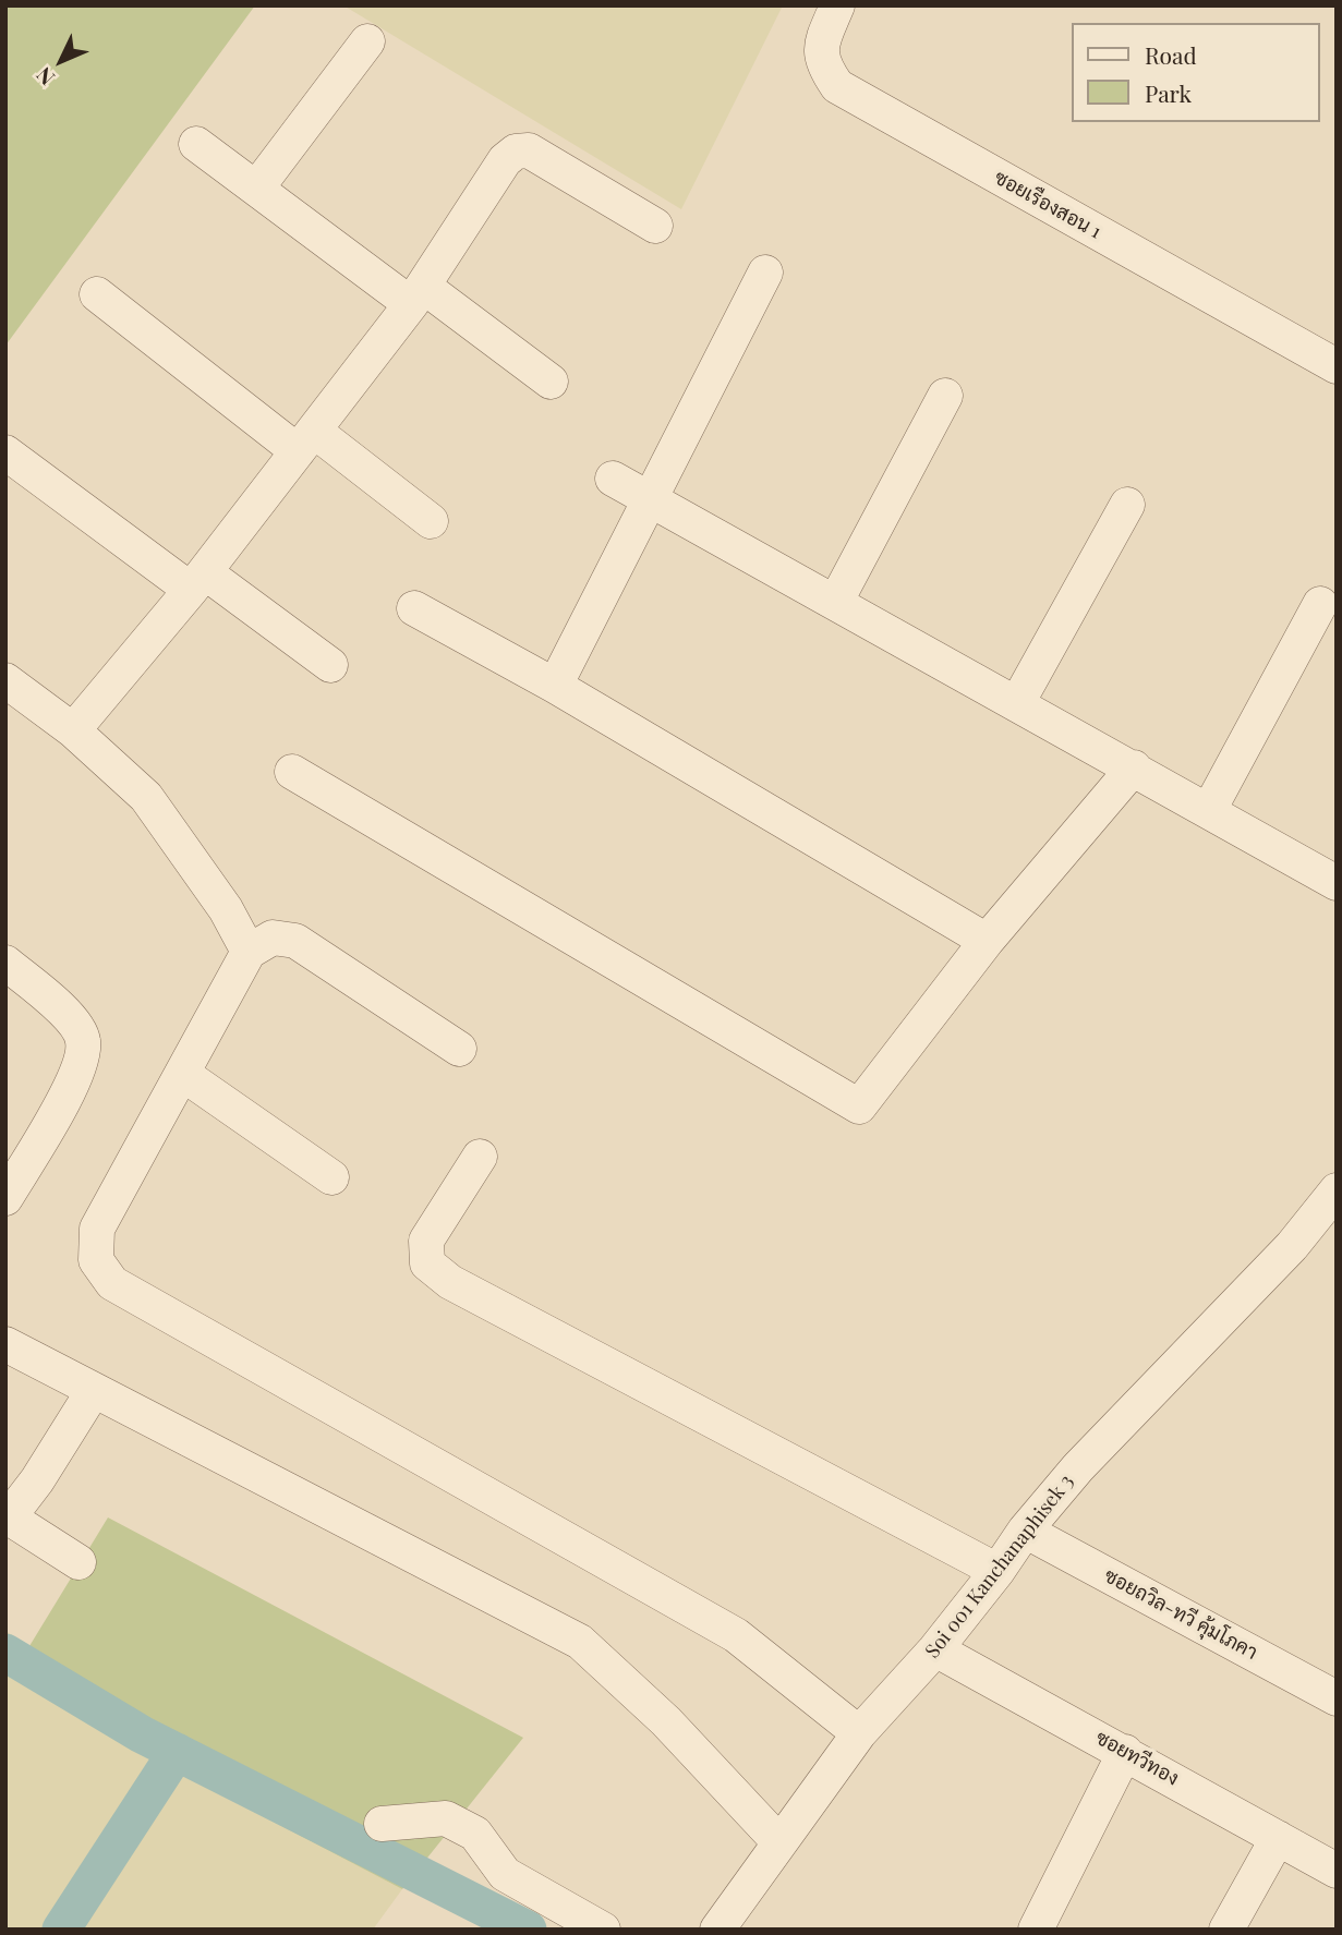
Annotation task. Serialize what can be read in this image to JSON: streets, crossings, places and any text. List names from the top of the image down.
{
  "streets": {
    "street": [
      "ซอยเรืองสอน 1",
      "Soi 001 Kanchanaphisek 3",
      "ซอยถวิล-ทวี คุ้มโภคา",
      "ซอยทวีทอง"
    ]
  },
  "crossings": [
    ["Soi 001 Kanchanaphisek 3", "ซอยถวิล-ทวี คุ้มโภคา"],
    ["Soi 001 Kanchanaphisek 3", "ซอยทวีทอง"]
  ],
  "legend": ["Road", "Park"],
  "north": "bottom left"
}
